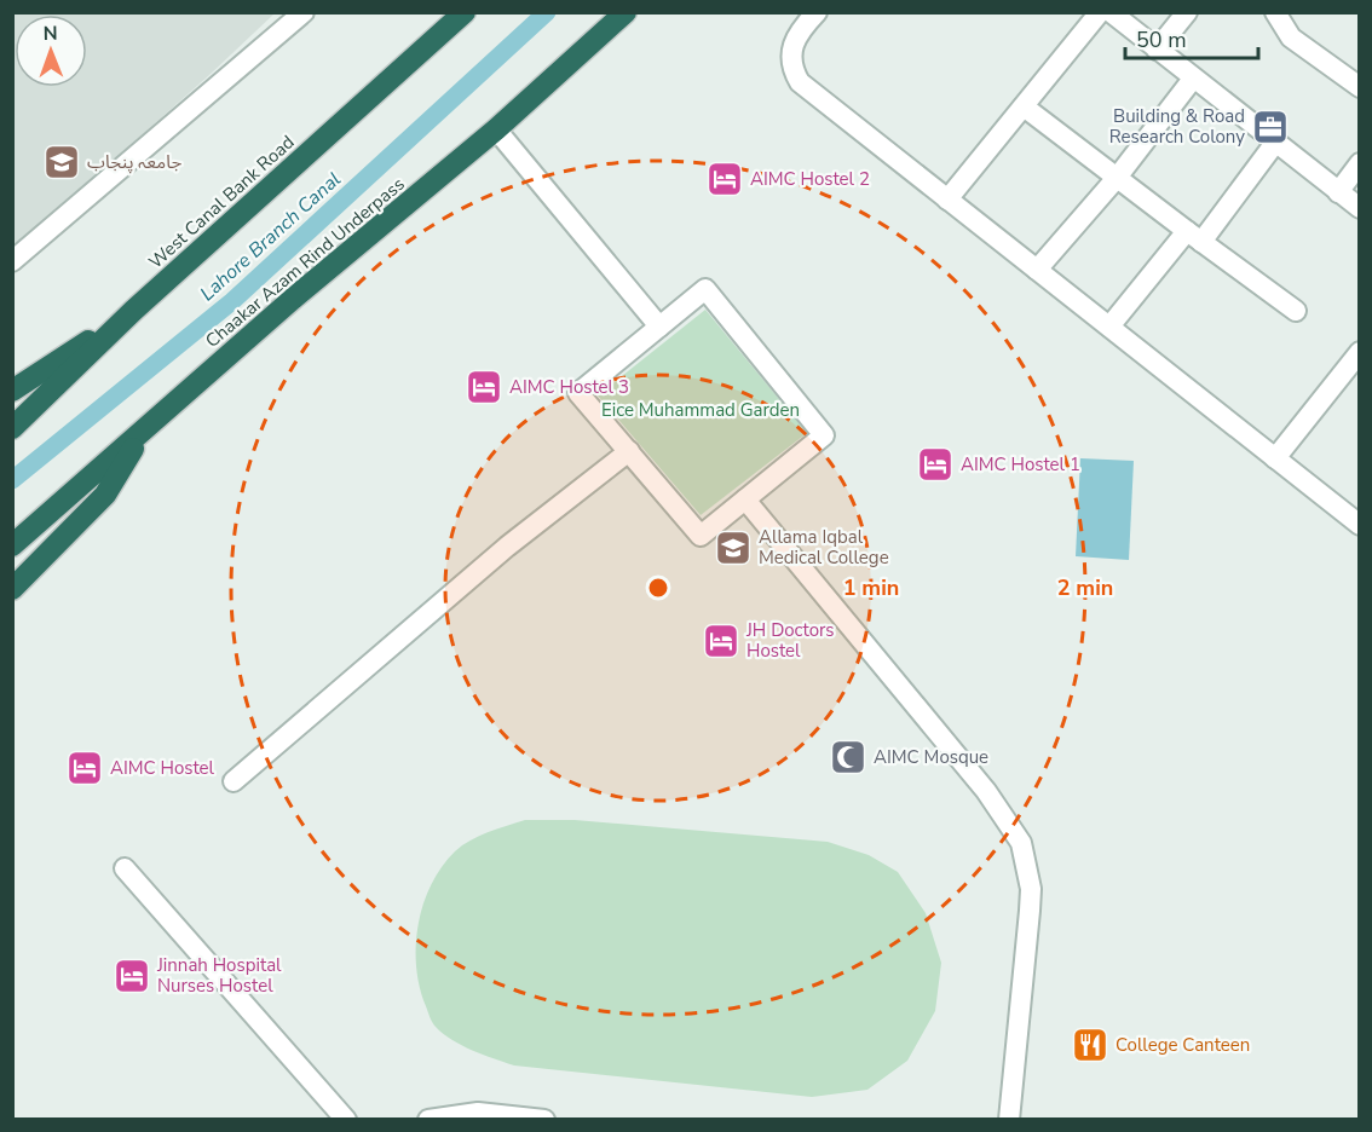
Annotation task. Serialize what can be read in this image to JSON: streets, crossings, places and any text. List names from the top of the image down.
{
  "streets": {
    "highway": ["West Canal Bank Road", "Chaakar Azam Rind Underpass"]
  },
  "water": ["Lahore Branch Canal"],
  "parks": ["Eice Muhammad Garden"],
  "places": {
    "office": ["Building & Road Research Colony"],
    "school or university": ["جامعہ پنجاب", "Allama Iqbal Medical College"],
    "hotel": [
      "AIMC Hostel 2",
      "AIMC Hostel 3",
      "AIMC Hostel 1",
      "JH Doctors Hostel",
      "AIMC Hostel",
      "Jinnah Hospital Nurses Hostel"
    ],
    "mosque": ["AIMC Mosque"],
    "restaurant": ["College Canteen"]
  },
  "scale_bar": "50 m",
  "north": "top",
  "rings": ["1 min", "2 min"]
}
